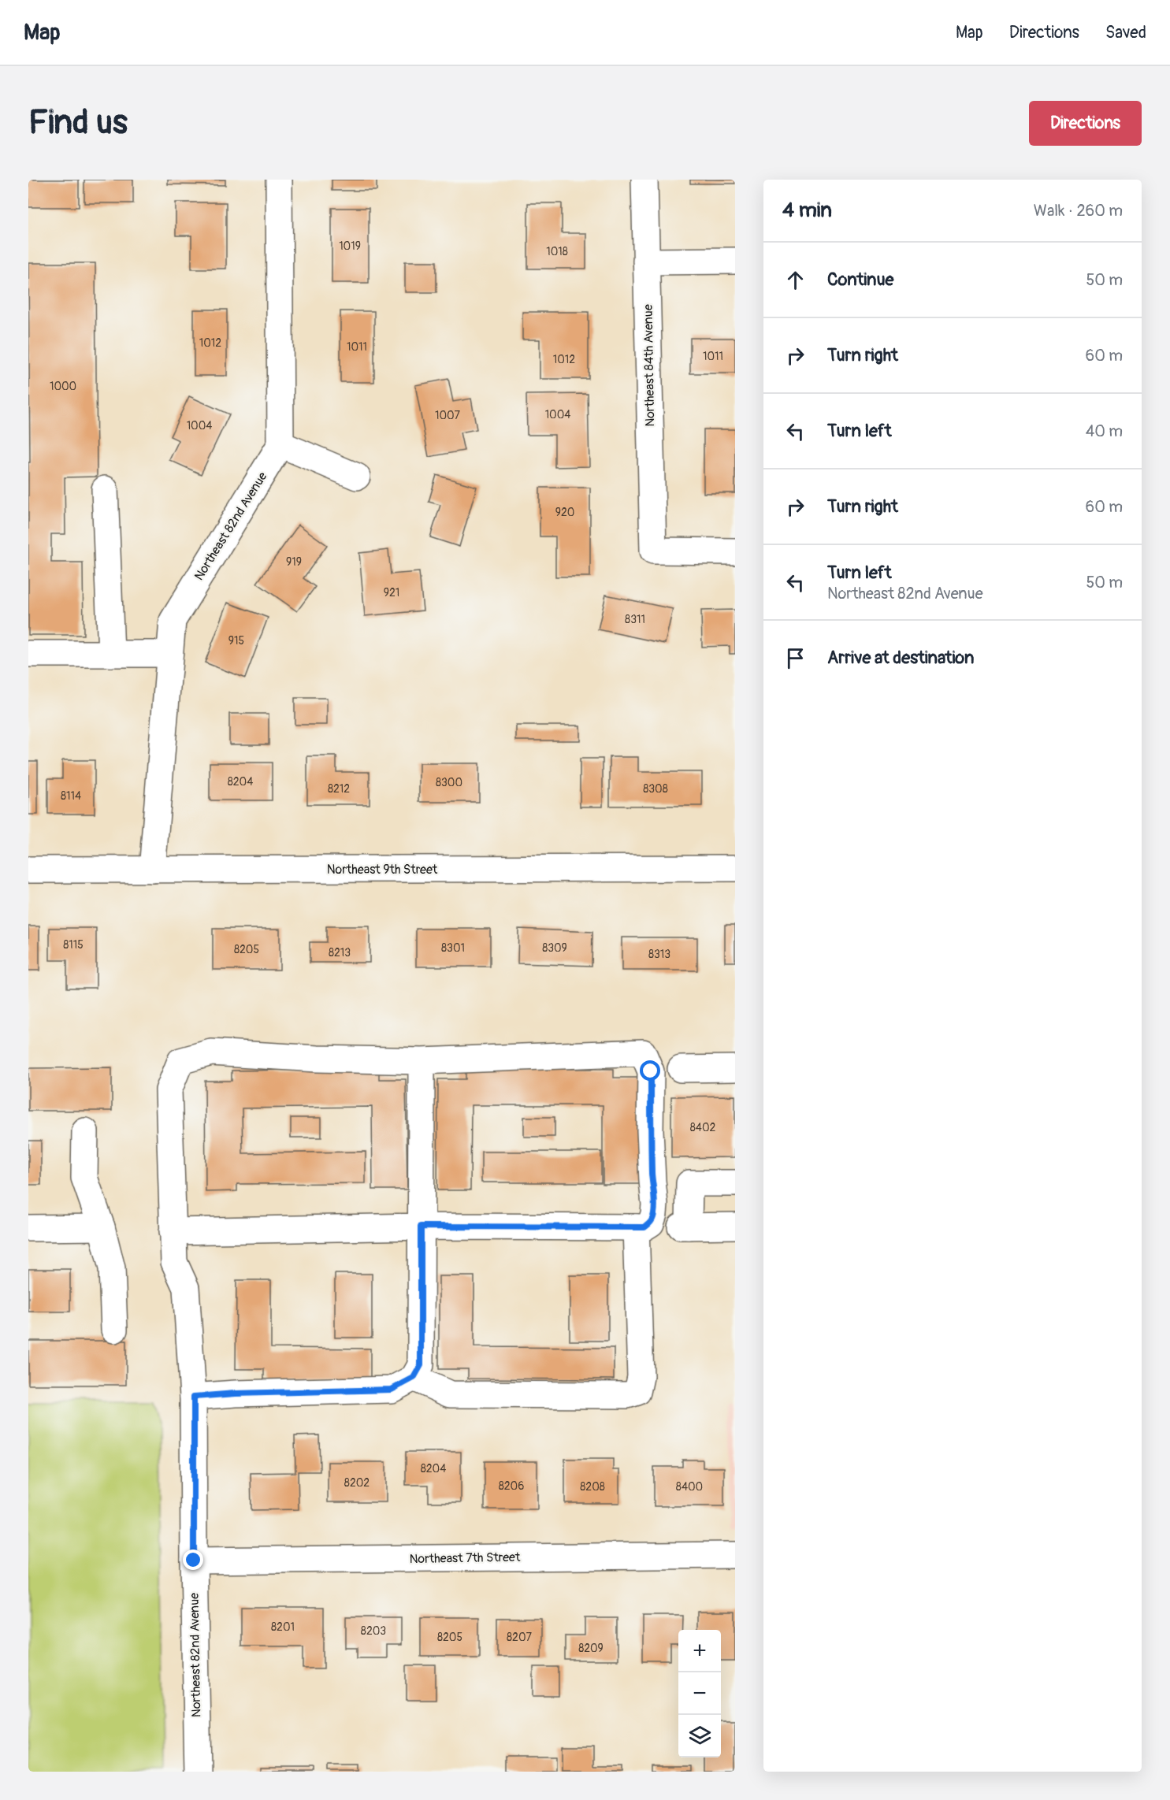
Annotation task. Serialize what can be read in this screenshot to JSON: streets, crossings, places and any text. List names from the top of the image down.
{
  "streets": {
    "street": [
      "Northeast 84th Avenue",
      "Northeast 82nd Avenue",
      "Northeast 9th Street",
      "Northeast 7th Street"
    ]
  },
  "crossings": [
    ["Northeast 82nd Avenue", "Northeast 9th Street"],
    ["Northeast 82nd Avenue", "Northeast 7th Street"]
  ],
  "house_numbers": [
    "1019",
    "1018",
    "1012",
    "1011",
    "1011",
    "1012",
    "1000",
    "1004",
    "1007",
    "1004",
    "920",
    "919",
    "921",
    "8311",
    "915",
    "8204",
    "8300",
    "8212",
    "8308",
    "8114",
    "8115",
    "8301",
    "8309",
    "8205",
    "8213",
    "8313",
    "8402",
    "8204",
    "8202",
    "8206",
    "8208",
    "8400",
    "8201",
    "8203",
    "8205",
    "8207",
    "8209"
  ],
  "page": {
    "header": "Map",
    "nav": ["Map", "Directions", "Saved"],
    "buttons": "Directions",
    "title": "Find us",
    "heading": ["4 min", "Walk · 260 m"],
    "list": [
      ["Continue", "50 m"],
      ["Turn right", "60 m"],
      ["Turn left", "40 m"],
      ["Turn right", "60 m"],
      ["Turn left", "Northeast 82nd Avenue", "50 m"],
      "Arrive at destination"
    ],
    "map_buttons": ["+", "−"]
  }
}
